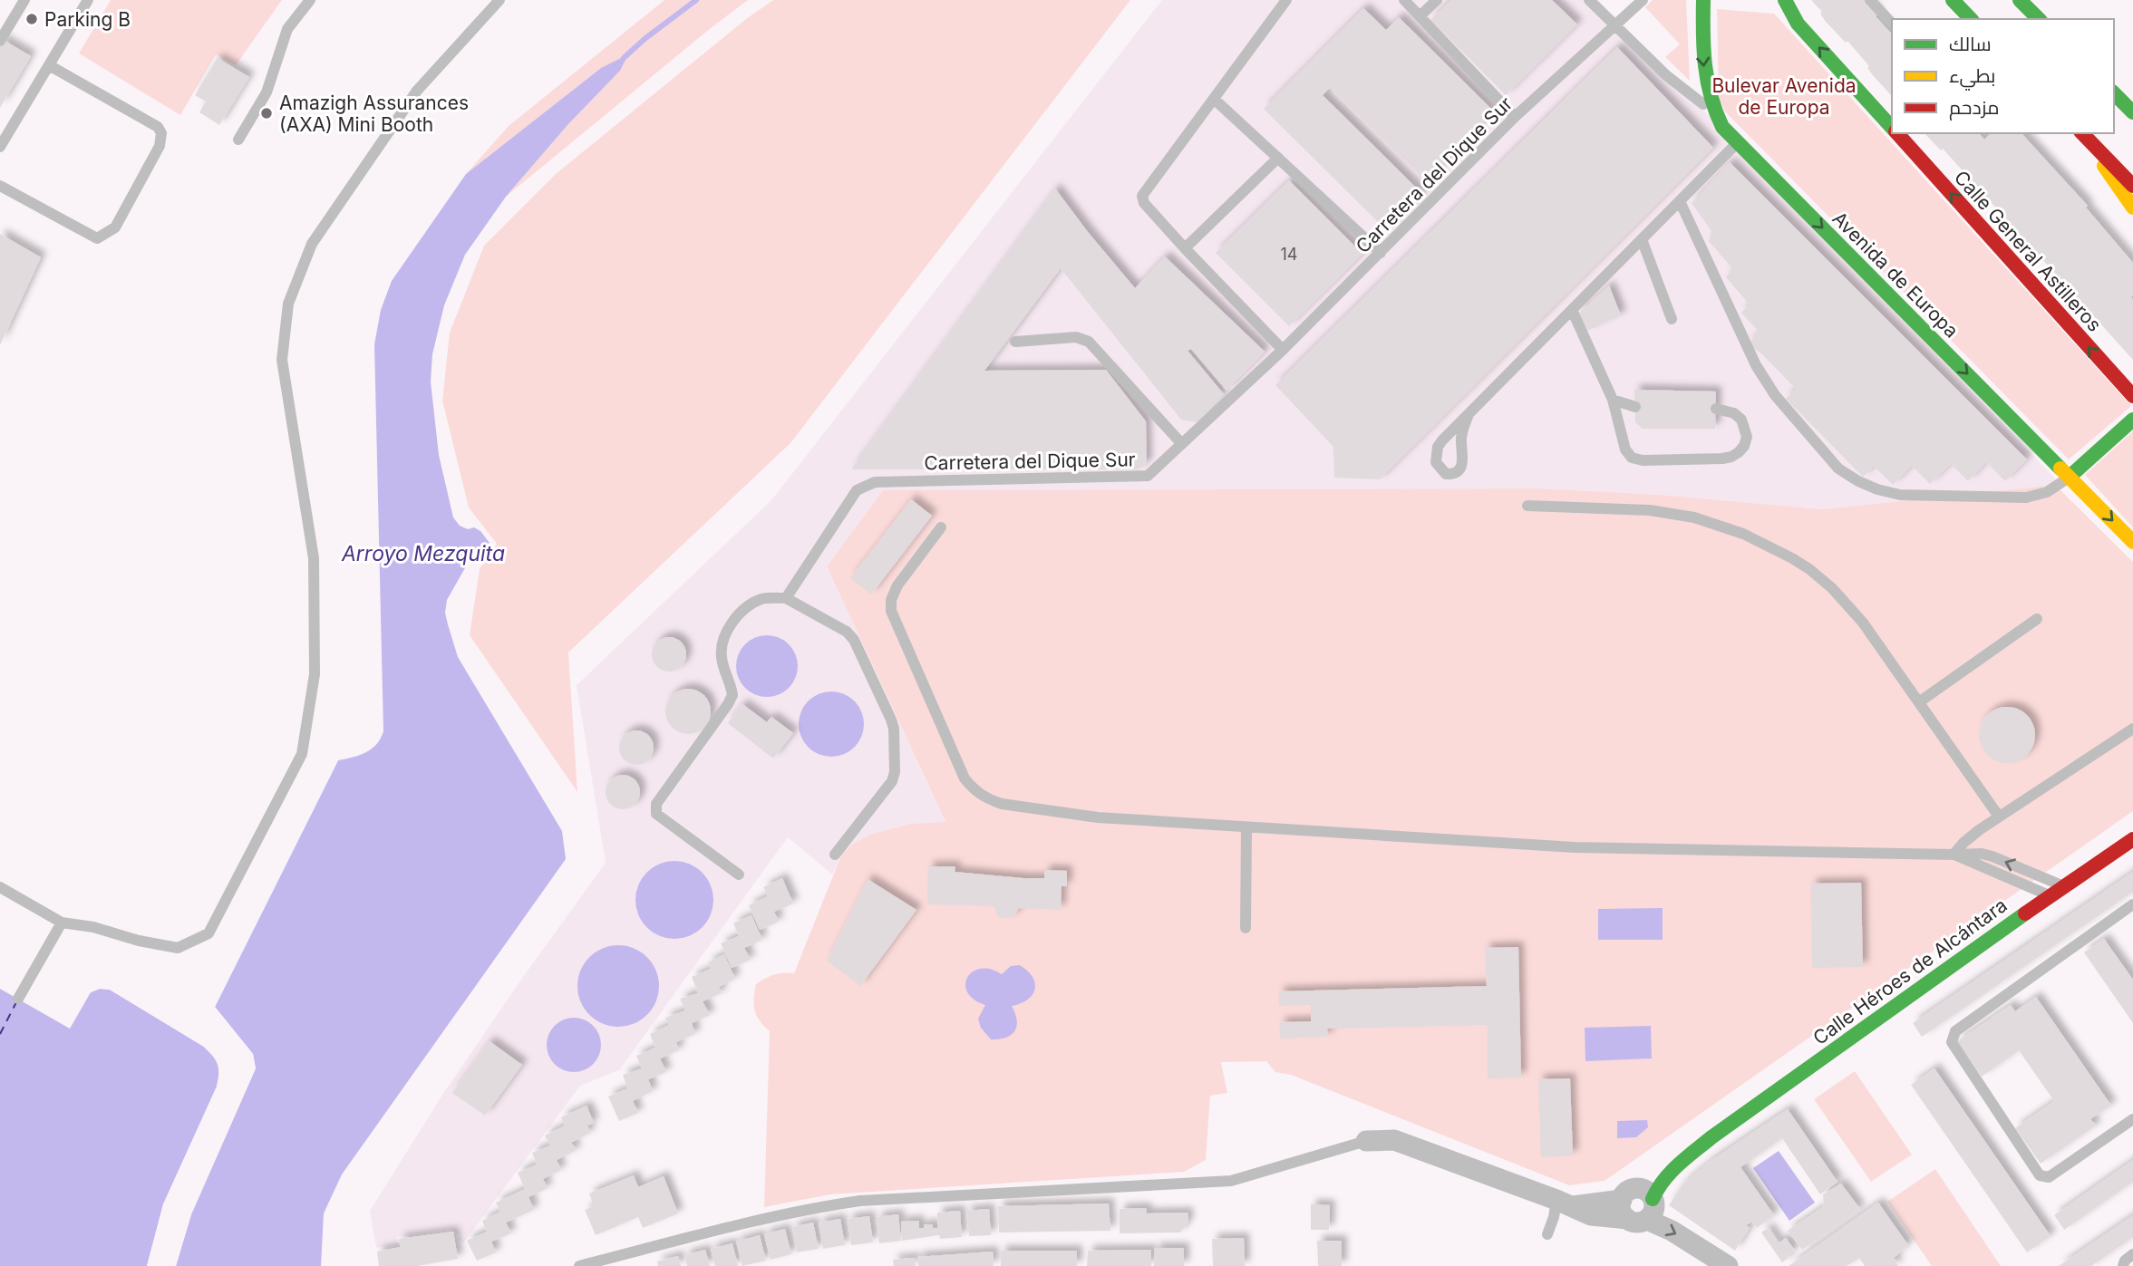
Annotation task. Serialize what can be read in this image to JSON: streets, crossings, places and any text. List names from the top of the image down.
{
  "streets": {
    "main road": ["Calle General Astilleros", "Avenida de Europa", "Calle Héroes de Alcántara"],
    "lane": ["Carretera del Dique Sur"]
  },
  "one_way": ["Calle General Astilleros", "Avenida de Europa"],
  "water": ["Arroyo Mezquita"],
  "parks": ["Bulevar Avenida de Europa"],
  "places": ["Parking B", "Amazigh Assurances (AXA) Mini Booth"],
  "house_numbers": ["14"],
  "legend": ["سالك", "بطيء", "مزدحم"]
}
